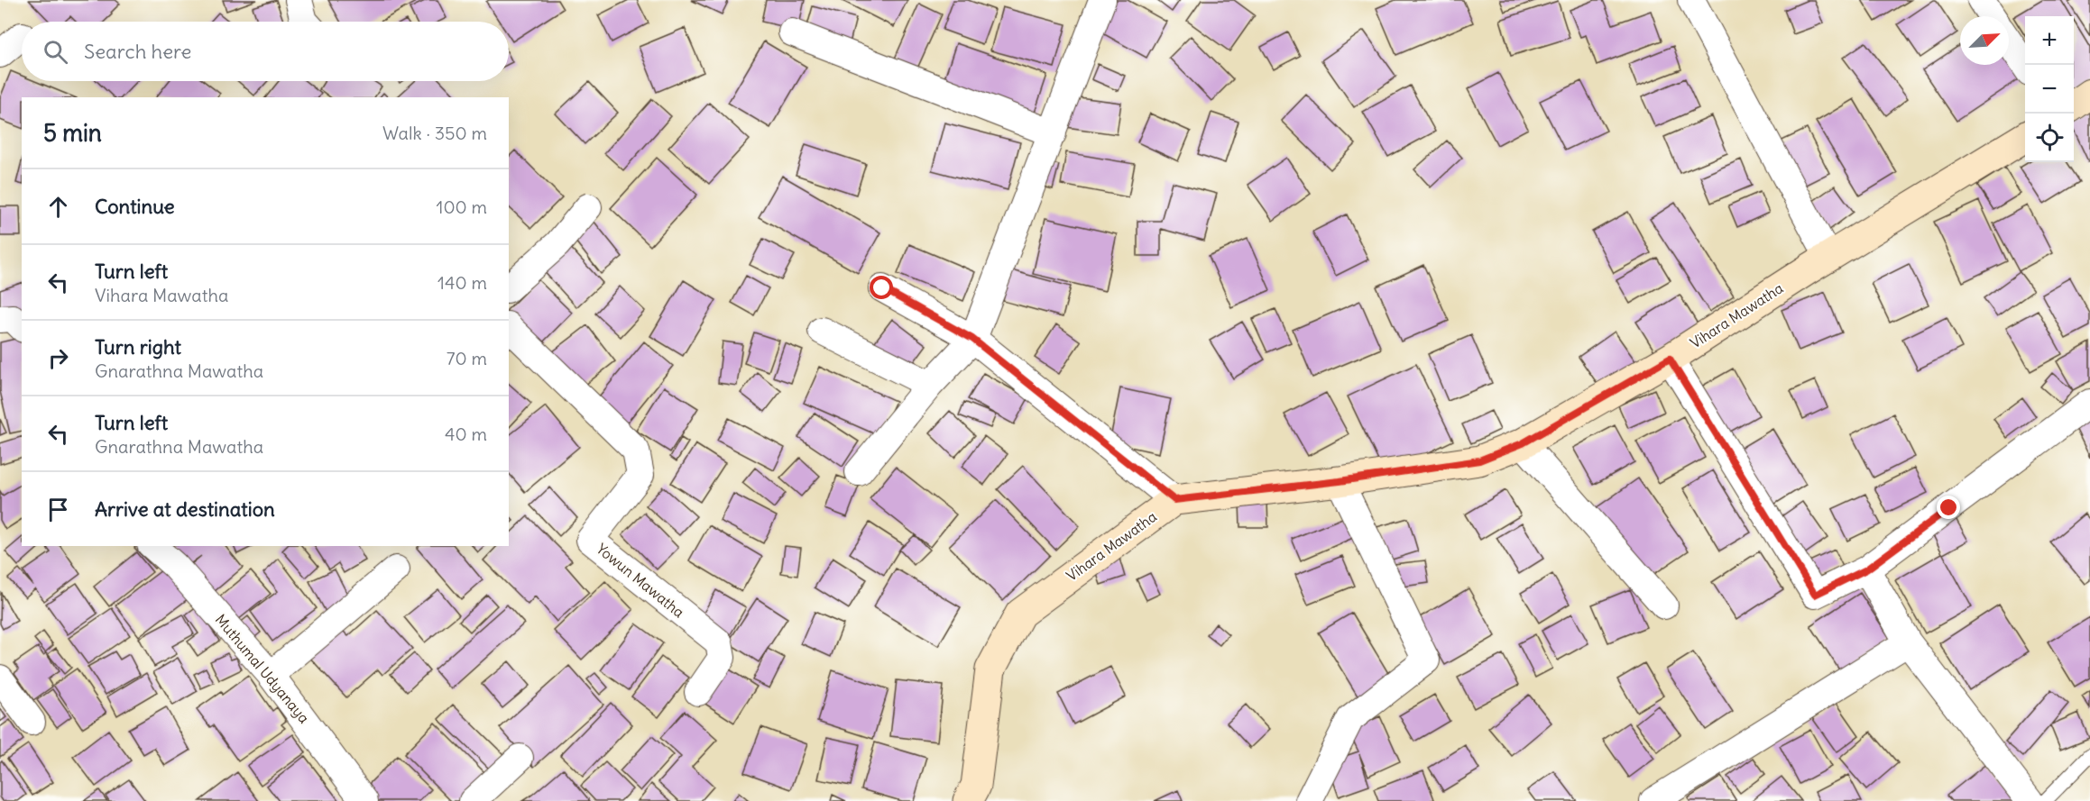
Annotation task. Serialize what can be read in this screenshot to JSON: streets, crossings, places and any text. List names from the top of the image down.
{
  "streets": {
    "street": ["Vihara Mawatha", "Yowun Mawatha", "Muthumal Udyanaya"]
  },
  "north": "top right",
  "page": {
    "map_buttons": ["+", "−"],
    "search": "Search here",
    "heading": ["5 min", "Walk · 350 m"],
    "list": [
      ["Continue", "100 m"],
      ["Turn left", "Vihara Mawatha", "140 m"],
      ["Turn right", "Gnarathna Mawatha", "70 m"],
      ["Turn left", "Gnarathna Mawatha", "40 m"],
      "Arrive at destination"
    ]
  }
}
